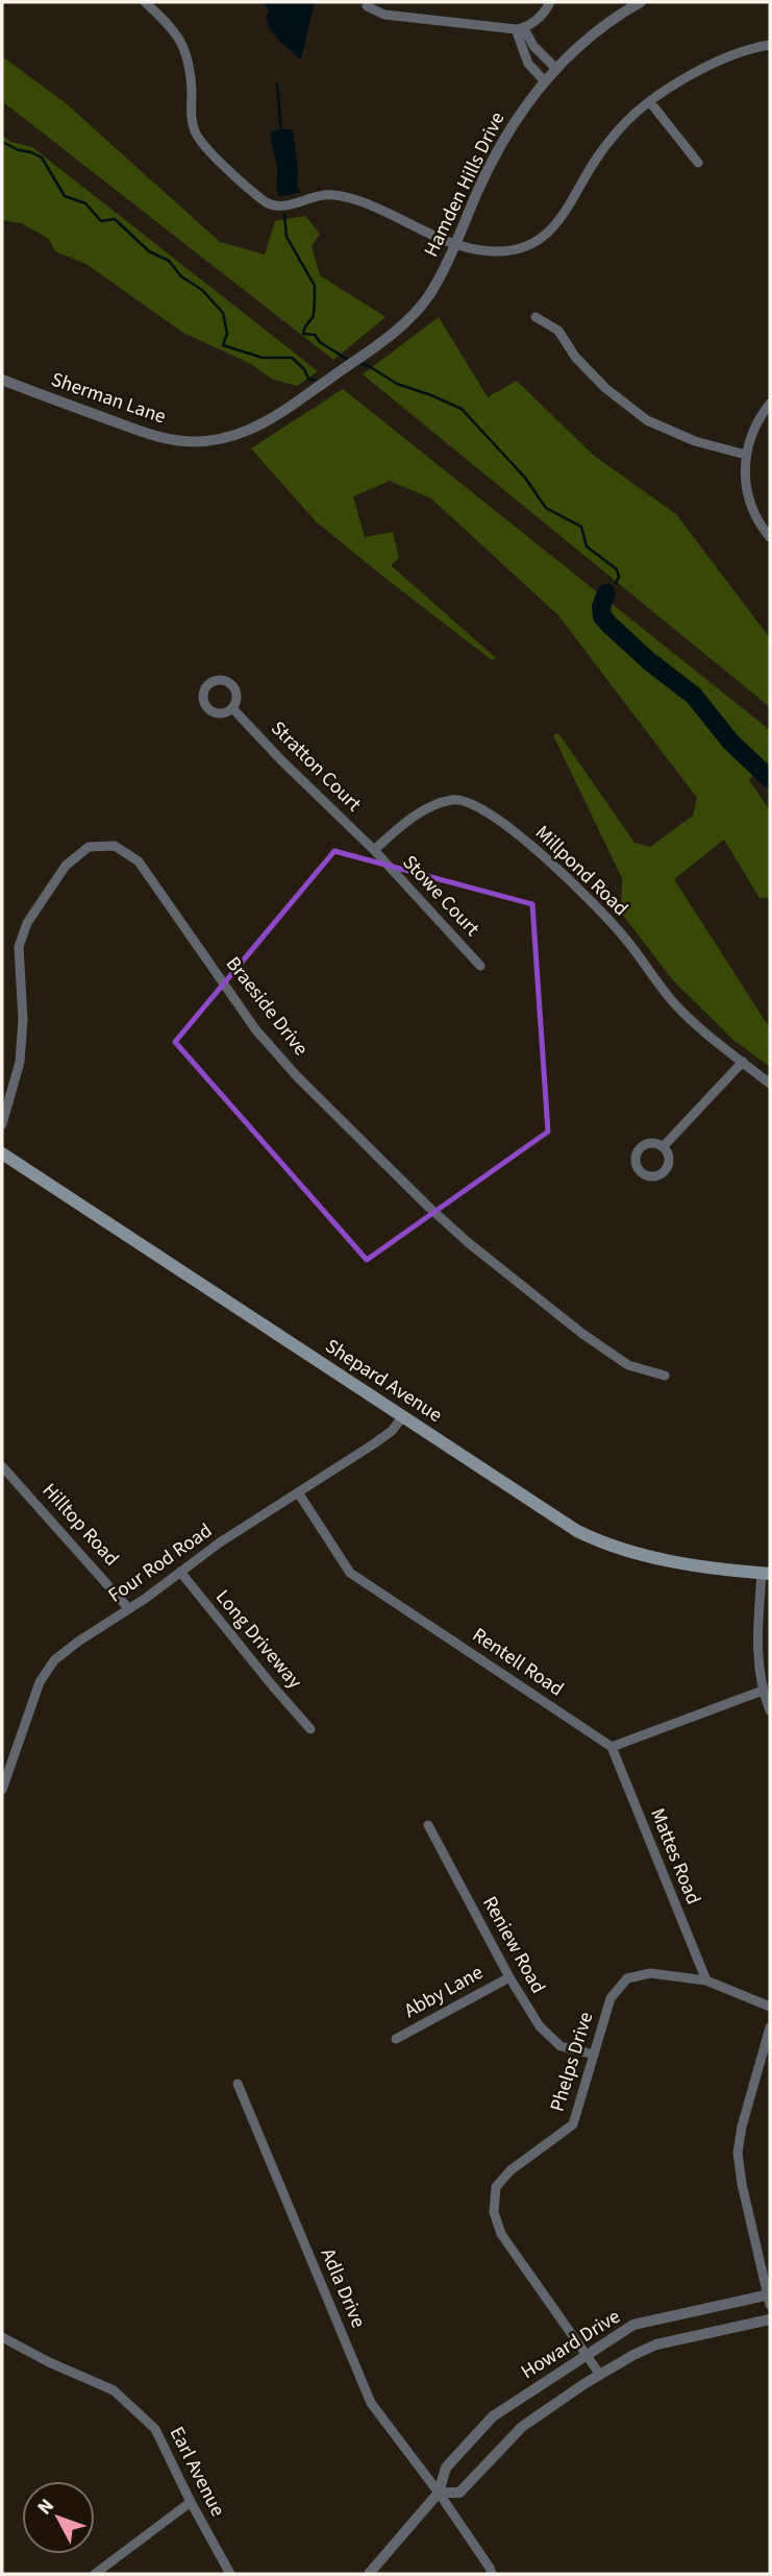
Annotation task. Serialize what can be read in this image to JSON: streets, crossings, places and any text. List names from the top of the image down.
{
  "streets": {
    "main road": ["Shepard Avenue"],
    "street": [
      "Hamden Hills Drive",
      "Sherman Lane",
      "Stratton Court",
      "Millpond Road",
      "Stowe Court",
      "Braeside Drive",
      "Hilltop Road",
      "Four Rod Road",
      "Long Driveway",
      "Rentell Road",
      "Mattes Road",
      "Reniew Road",
      "Abby Lane",
      "Phelps Drive",
      "Adla Drive",
      "Howard Drive",
      "Earl Avenue"
    ]
  },
  "crossings": [
    ["Hamden Hills Drive", "Sherman Lane"],
    ["Stratton Court", "Millpond Road"],
    ["Stratton Court", "Stowe Court"],
    ["Millpond Road", "Stowe Court"],
    ["Shepard Avenue", "Four Rod Road"],
    ["Hilltop Road", "Four Rod Road"],
    ["Four Rod Road", "Long Driveway"],
    ["Four Rod Road", "Rentell Road"],
    ["Rentell Road", "Mattes Road"],
    ["Mattes Road", "Phelps Drive"],
    ["Reniew Road", "Abby Lane"],
    ["Reniew Road", "Phelps Drive"],
    ["Phelps Drive", "Howard Drive"],
    ["Adla Drive", "Howard Drive"]
  ],
  "north": "top left"
}
